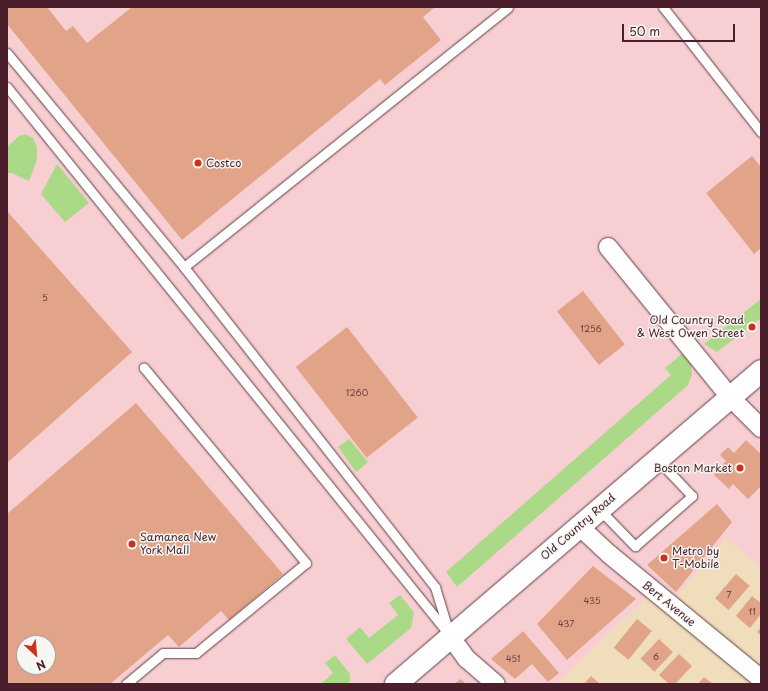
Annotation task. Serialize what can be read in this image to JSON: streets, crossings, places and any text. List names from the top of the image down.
{
  "streets": {
    "main road": ["Old Country Road"],
    "street": ["Bert Avenue"]
  },
  "crossings": [
    ["Old Country Road", "Bert Avenue"]
  ],
  "places": [
    "Costco",
    "Old Country Road & West Owen Street",
    "Boston Market",
    "Samanea New York Mall",
    "Metro by T-Mobile"
  ],
  "house_numbers": [
    "5",
    "1256",
    "1260",
    "7",
    "435",
    "11",
    "437",
    "6",
    "451"
  ],
  "scale_bar": "50 m",
  "north": "bottom right"
}
